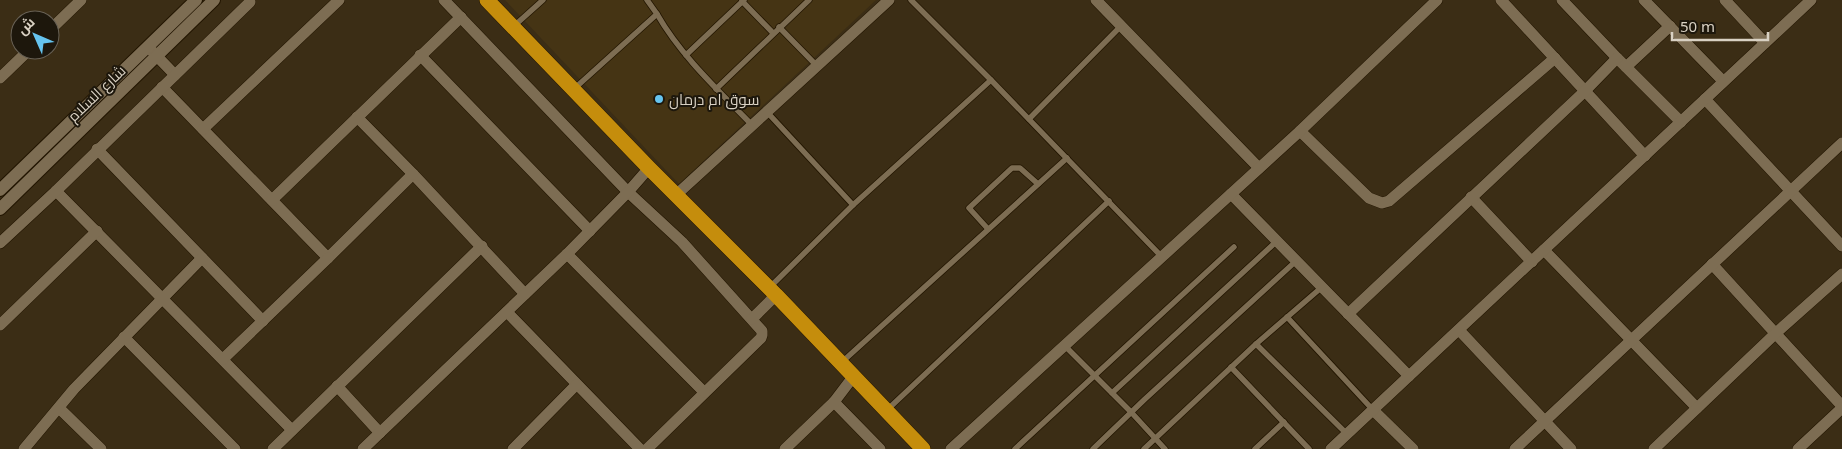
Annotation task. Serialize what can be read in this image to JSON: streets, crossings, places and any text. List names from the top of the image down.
{
  "streets": {
    "main road": ["شارع السلام"]
  },
  "places": ["سوق ام درمان"],
  "scale_bar": "50 m",
  "north": "top left"
}
